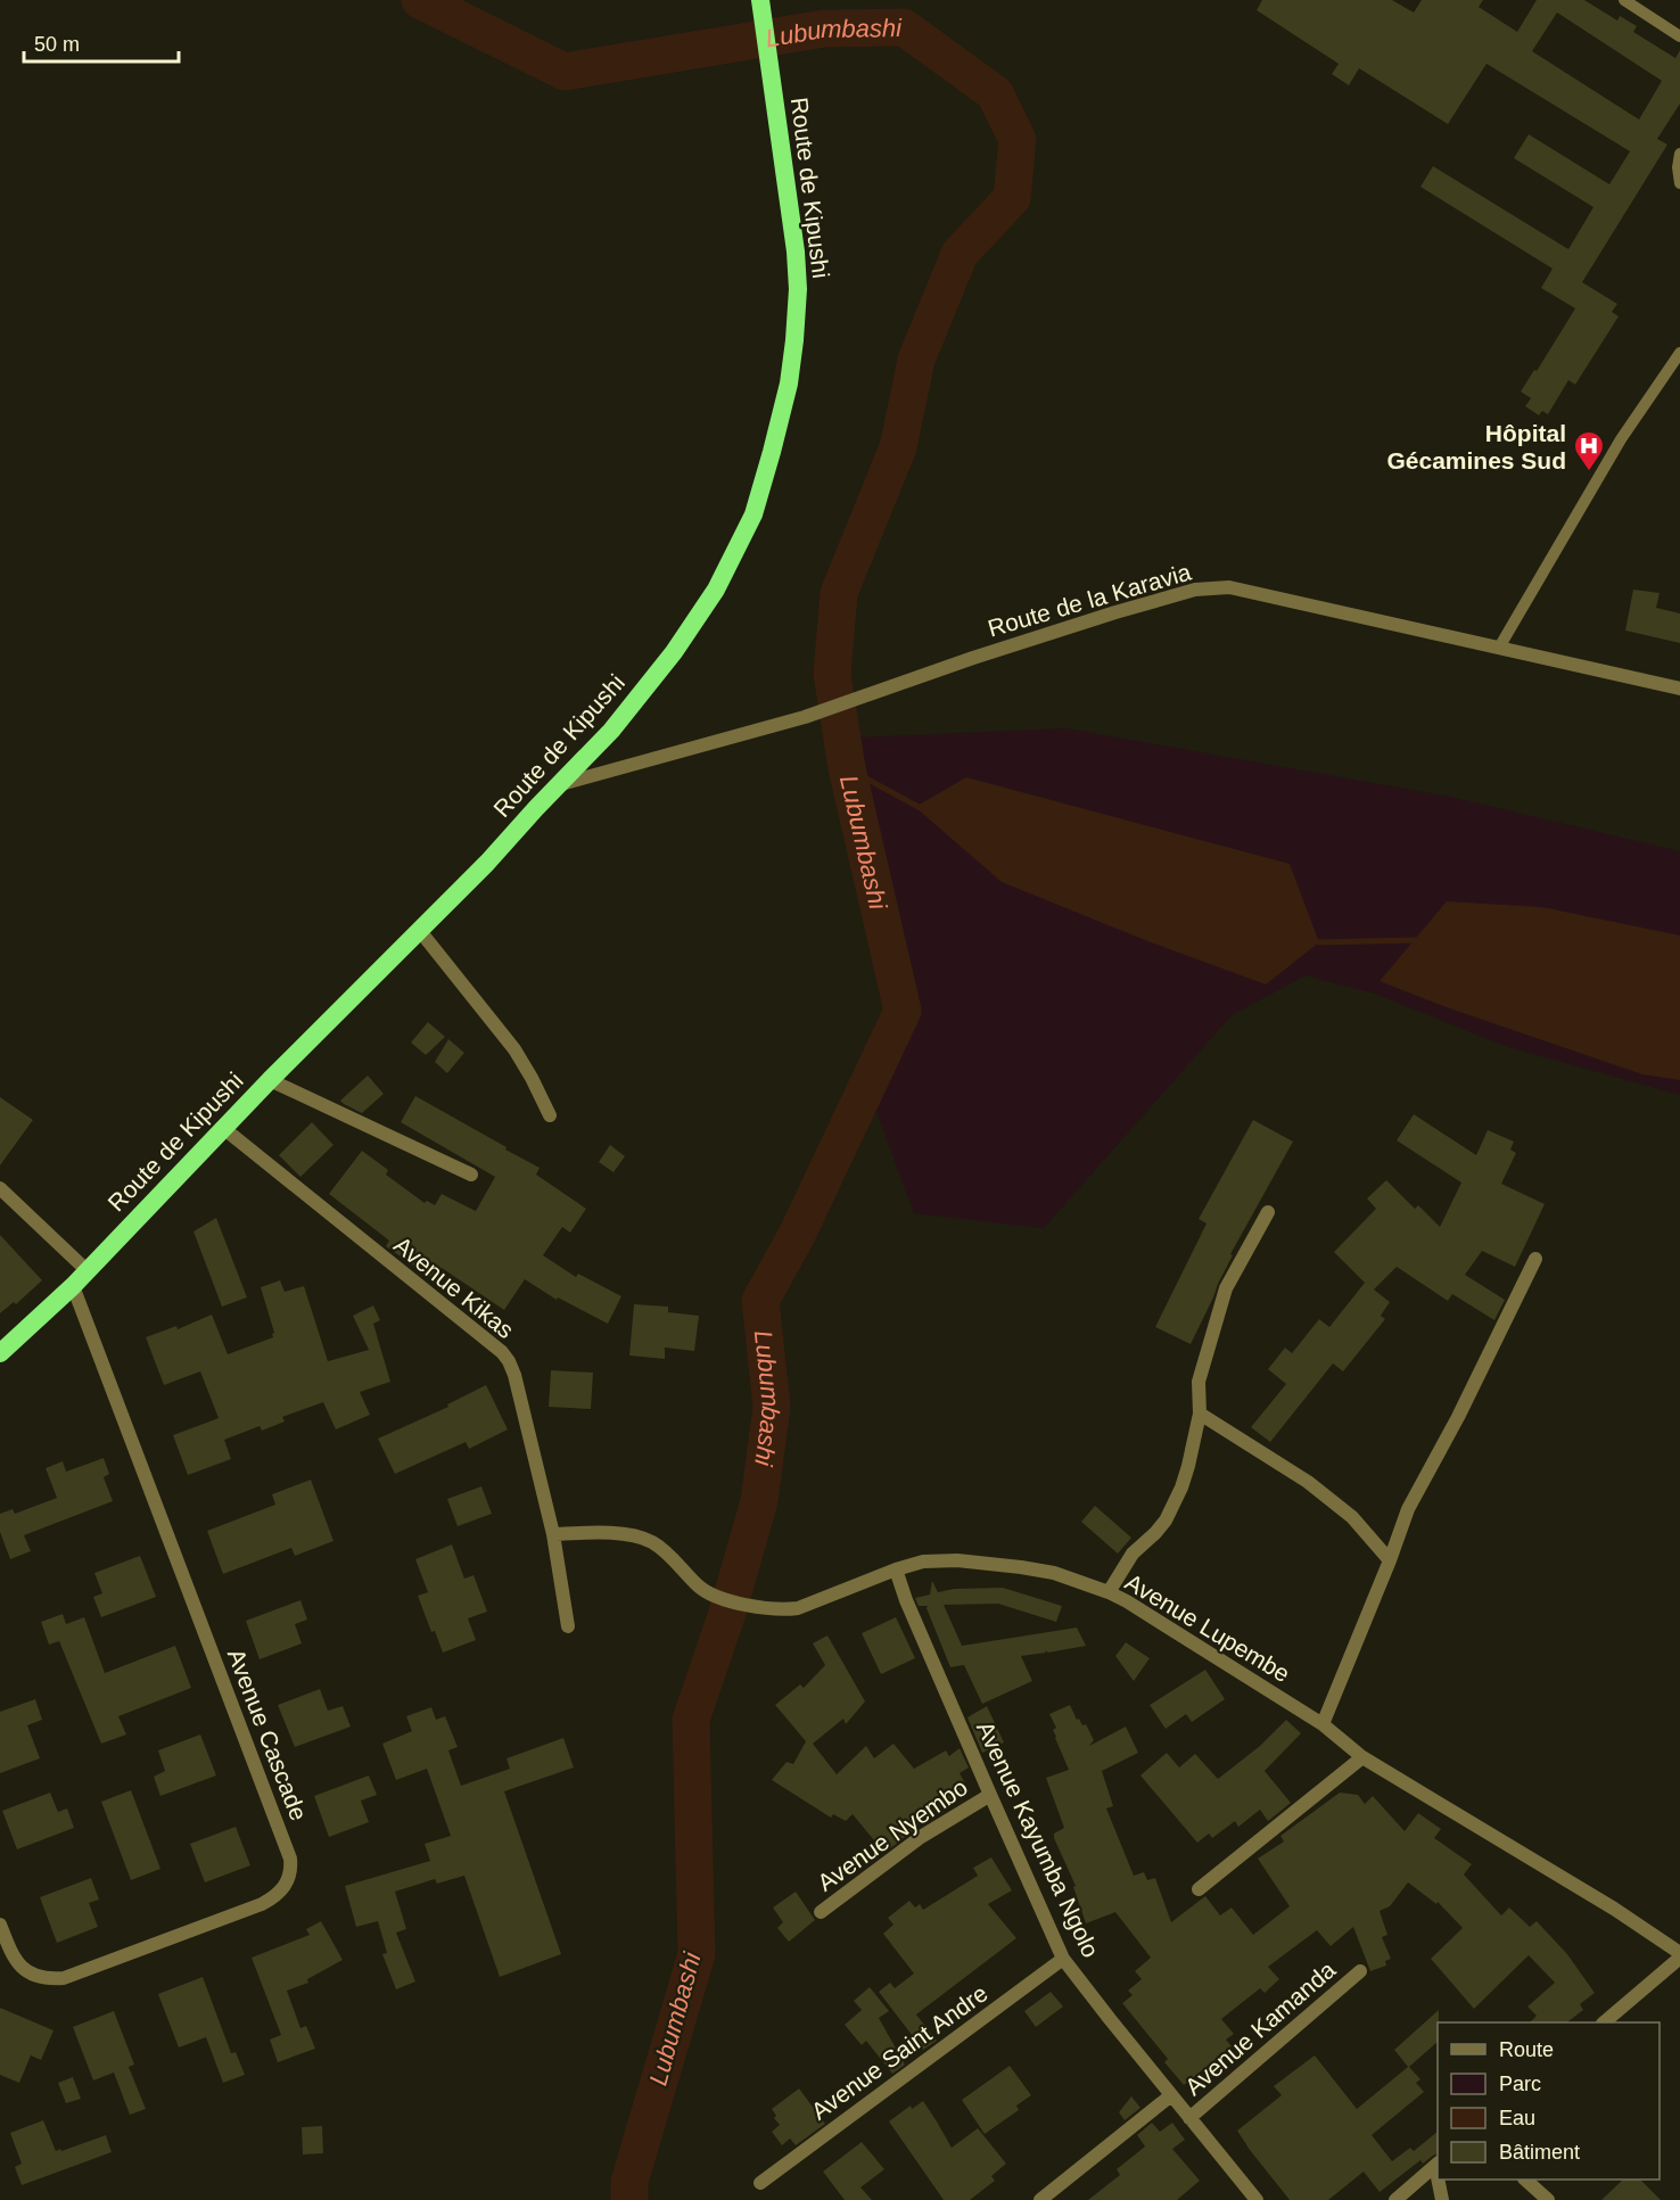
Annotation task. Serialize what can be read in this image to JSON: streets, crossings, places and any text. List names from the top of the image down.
{
  "streets": {
    "highway": ["Route de Kipushi"],
    "street": [
      "Route de la Karavia",
      "Avenue Kikas",
      "Avenue Lupembe",
      "Avenue Cascade",
      "Avenue Nyembo",
      "Avenue Kayumba Ngolo",
      "Avenue Kamanda",
      "Avenue Saint Andre"
    ]
  },
  "crossings": [
    ["Route de Kipushi", "Route de la Karavia"],
    ["Route de Kipushi", "Avenue Kikas"],
    ["Route de Kipushi", "Avenue Cascade"],
    ["Avenue Kikas", "Avenue Lupembe"],
    ["Avenue Lupembe", "Avenue Kayumba Ngolo"],
    ["Avenue Nyembo", "Avenue Kayumba Ngolo"],
    ["Avenue Kayumba Ngolo", "Avenue Kamanda"],
    ["Avenue Kayumba Ngolo", "Avenue Saint Andre"]
  ],
  "water": ["Lubumbashi"],
  "places": {
    "hospital": ["Hôpital Gécamines Sud"]
  },
  "legend": [
    "Route",
    "Parc",
    "Eau",
    "Bâtiment"
  ],
  "scale_bar": "50 m"
}
